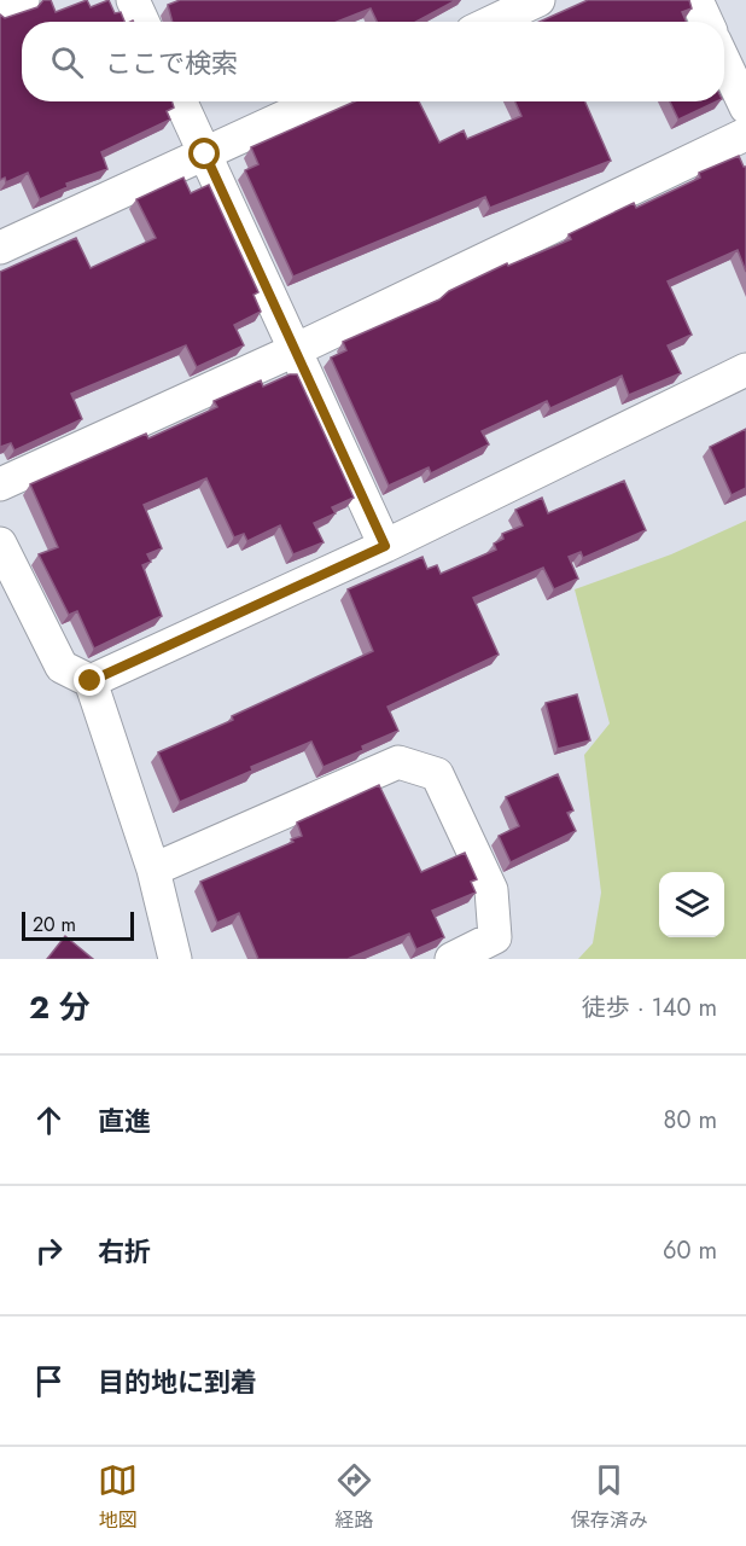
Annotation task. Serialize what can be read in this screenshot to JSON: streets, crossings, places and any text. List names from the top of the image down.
{
  "scale_bar": "20 m",
  "page": {
    "search": "ここで検索",
    "scale": "20 m",
    "heading": ["2 分", "徒歩 · 140 m"],
    "list": [
      ["直進", "80 m"],
      ["右折", "60 m"],
      "目的地に到着"
    ],
    "nav": ["地図", "経路", "保存済み"]
  }
}
